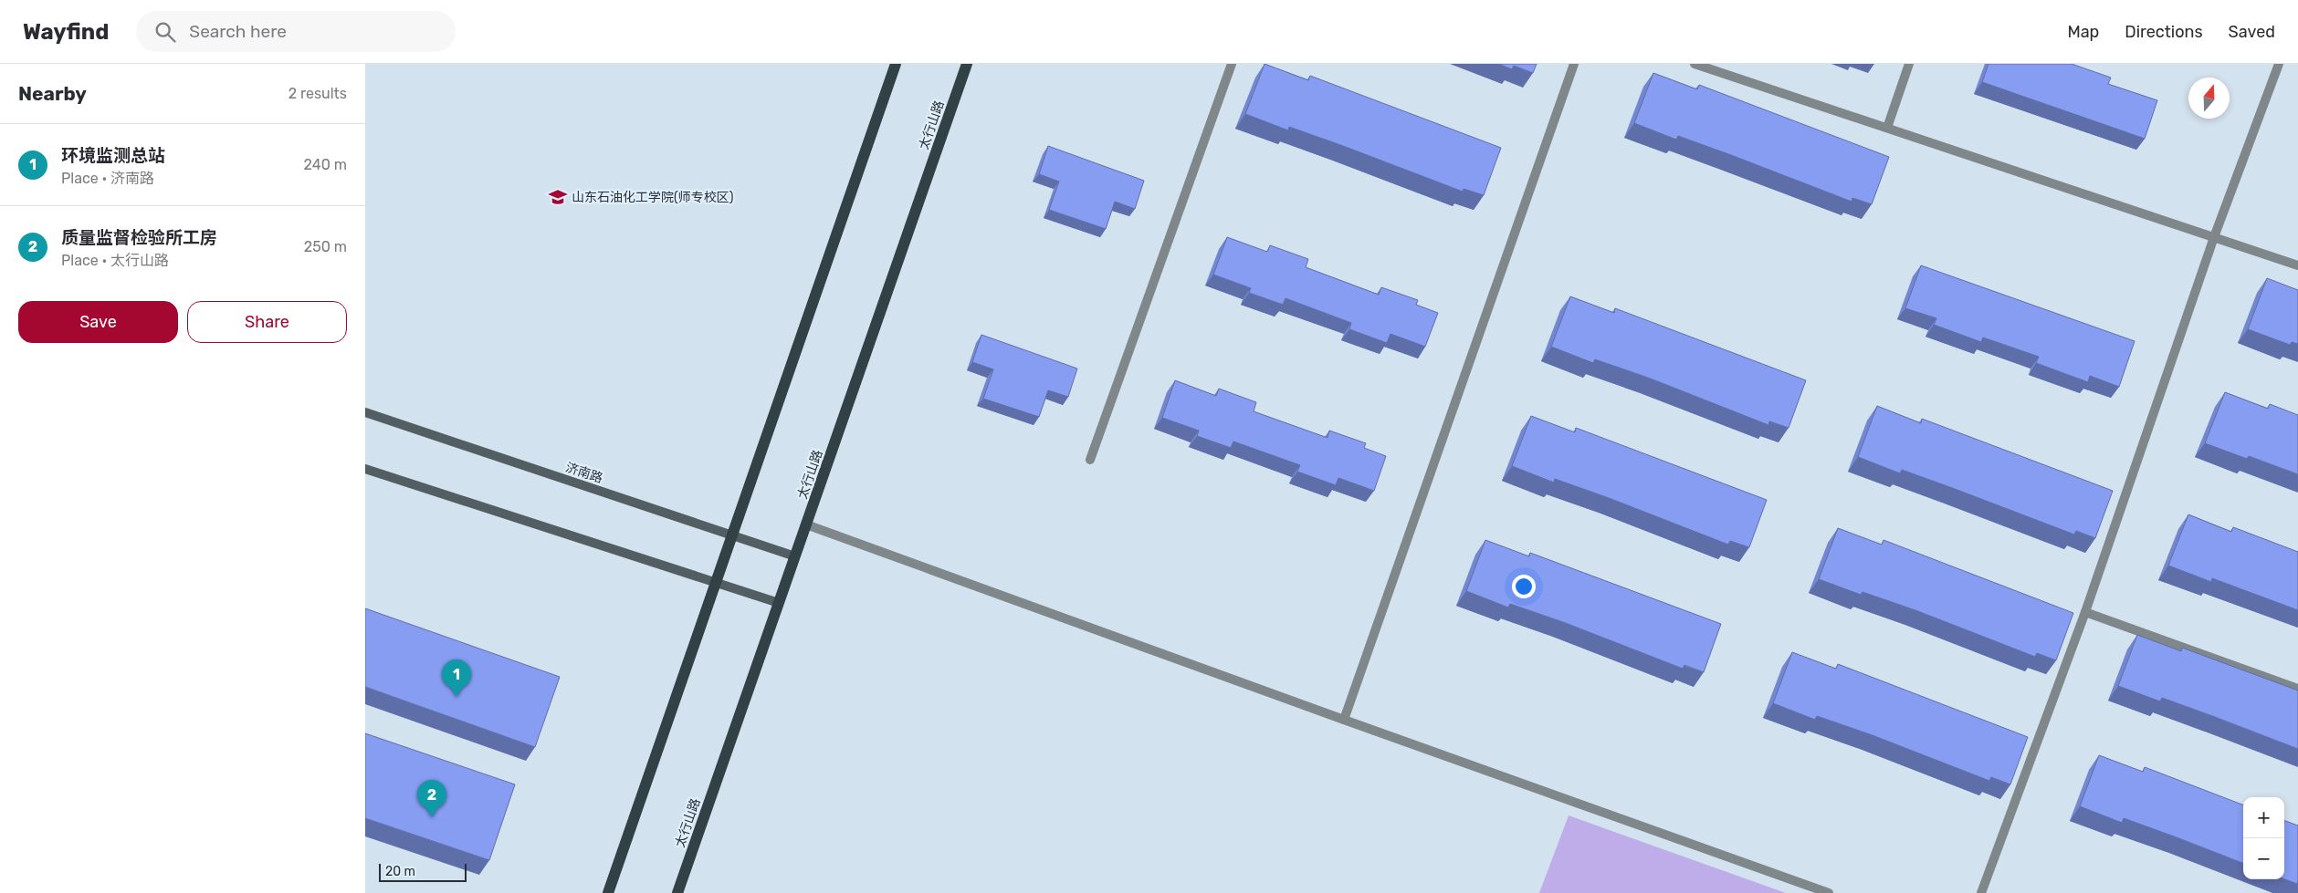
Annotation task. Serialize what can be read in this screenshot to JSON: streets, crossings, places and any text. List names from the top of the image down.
{
  "streets": {
    "main road": ["太行山路", "济南路"]
  },
  "crossings": [
    ["太行山路", "济南路"]
  ],
  "places": {
    "school or university": ["山东石油化工学院(师专校区)"]
  },
  "scale_bar": "20 m",
  "north": "top",
  "page": {
    "header": "Wayfind",
    "search": "Search here",
    "nav": ["Map", "Directions", "Saved"],
    "heading": ["Nearby", "2 results"],
    "list": [
      {
        "mark": "1",
        "name": "环境监测总站",
        "note": "Place · 济南路",
        "value": "240 m"
      },
      {
        "mark": "2",
        "name": "质量监督检验所工房",
        "note": "Place · 太行山路",
        "value": "250 m"
      }
    ],
    "buttons": ["Save", "Share"],
    "pins": ["1", "2"],
    "map_buttons": ["+", "−"],
    "scale": "20 m"
  }
}
